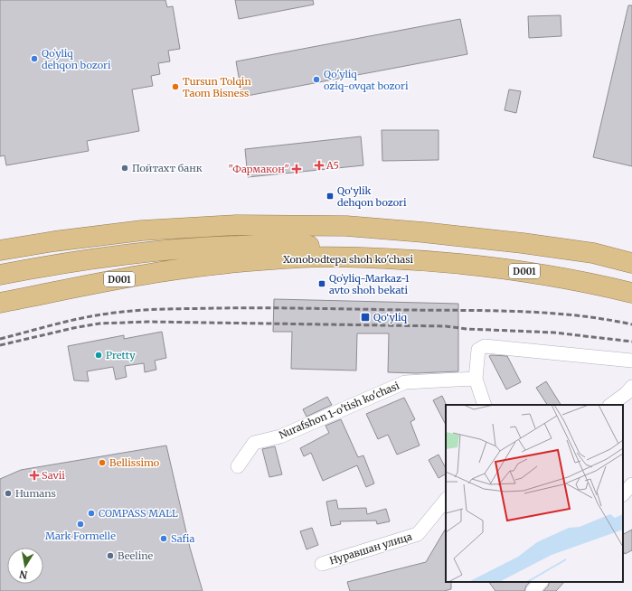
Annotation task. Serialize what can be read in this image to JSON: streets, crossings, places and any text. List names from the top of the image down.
{
  "streets": {
    "highway": ["Xonobodtepa shoh ko'chasi", "D001"],
    "street": ["Nurafshon 1-o'tish ko'chasi", "Нуравшан улица"]
  },
  "places": {
    "other": [
      "Qoʻyliq dehqon bozori",
      "Qo'yliq oziq-ovqat bozori",
      "Tursun Tolqin Taom Bisness",
      "Пойтахт банк",
      "Pretty",
      "Bellissimo",
      "Humans",
      "COMPASS MALL",
      "Mark Formelle",
      "Safia",
      "Beeline"
    ],
    "health": ["А5", "\"Фармакон\"", "Savii"],
    "transit": ["Qo‘ylik dehqon bozori", "Qoʻyliq-Markaz-1 avto shoh bekati", "Qo‘yliq"]
  },
  "north": "bottom"
}
